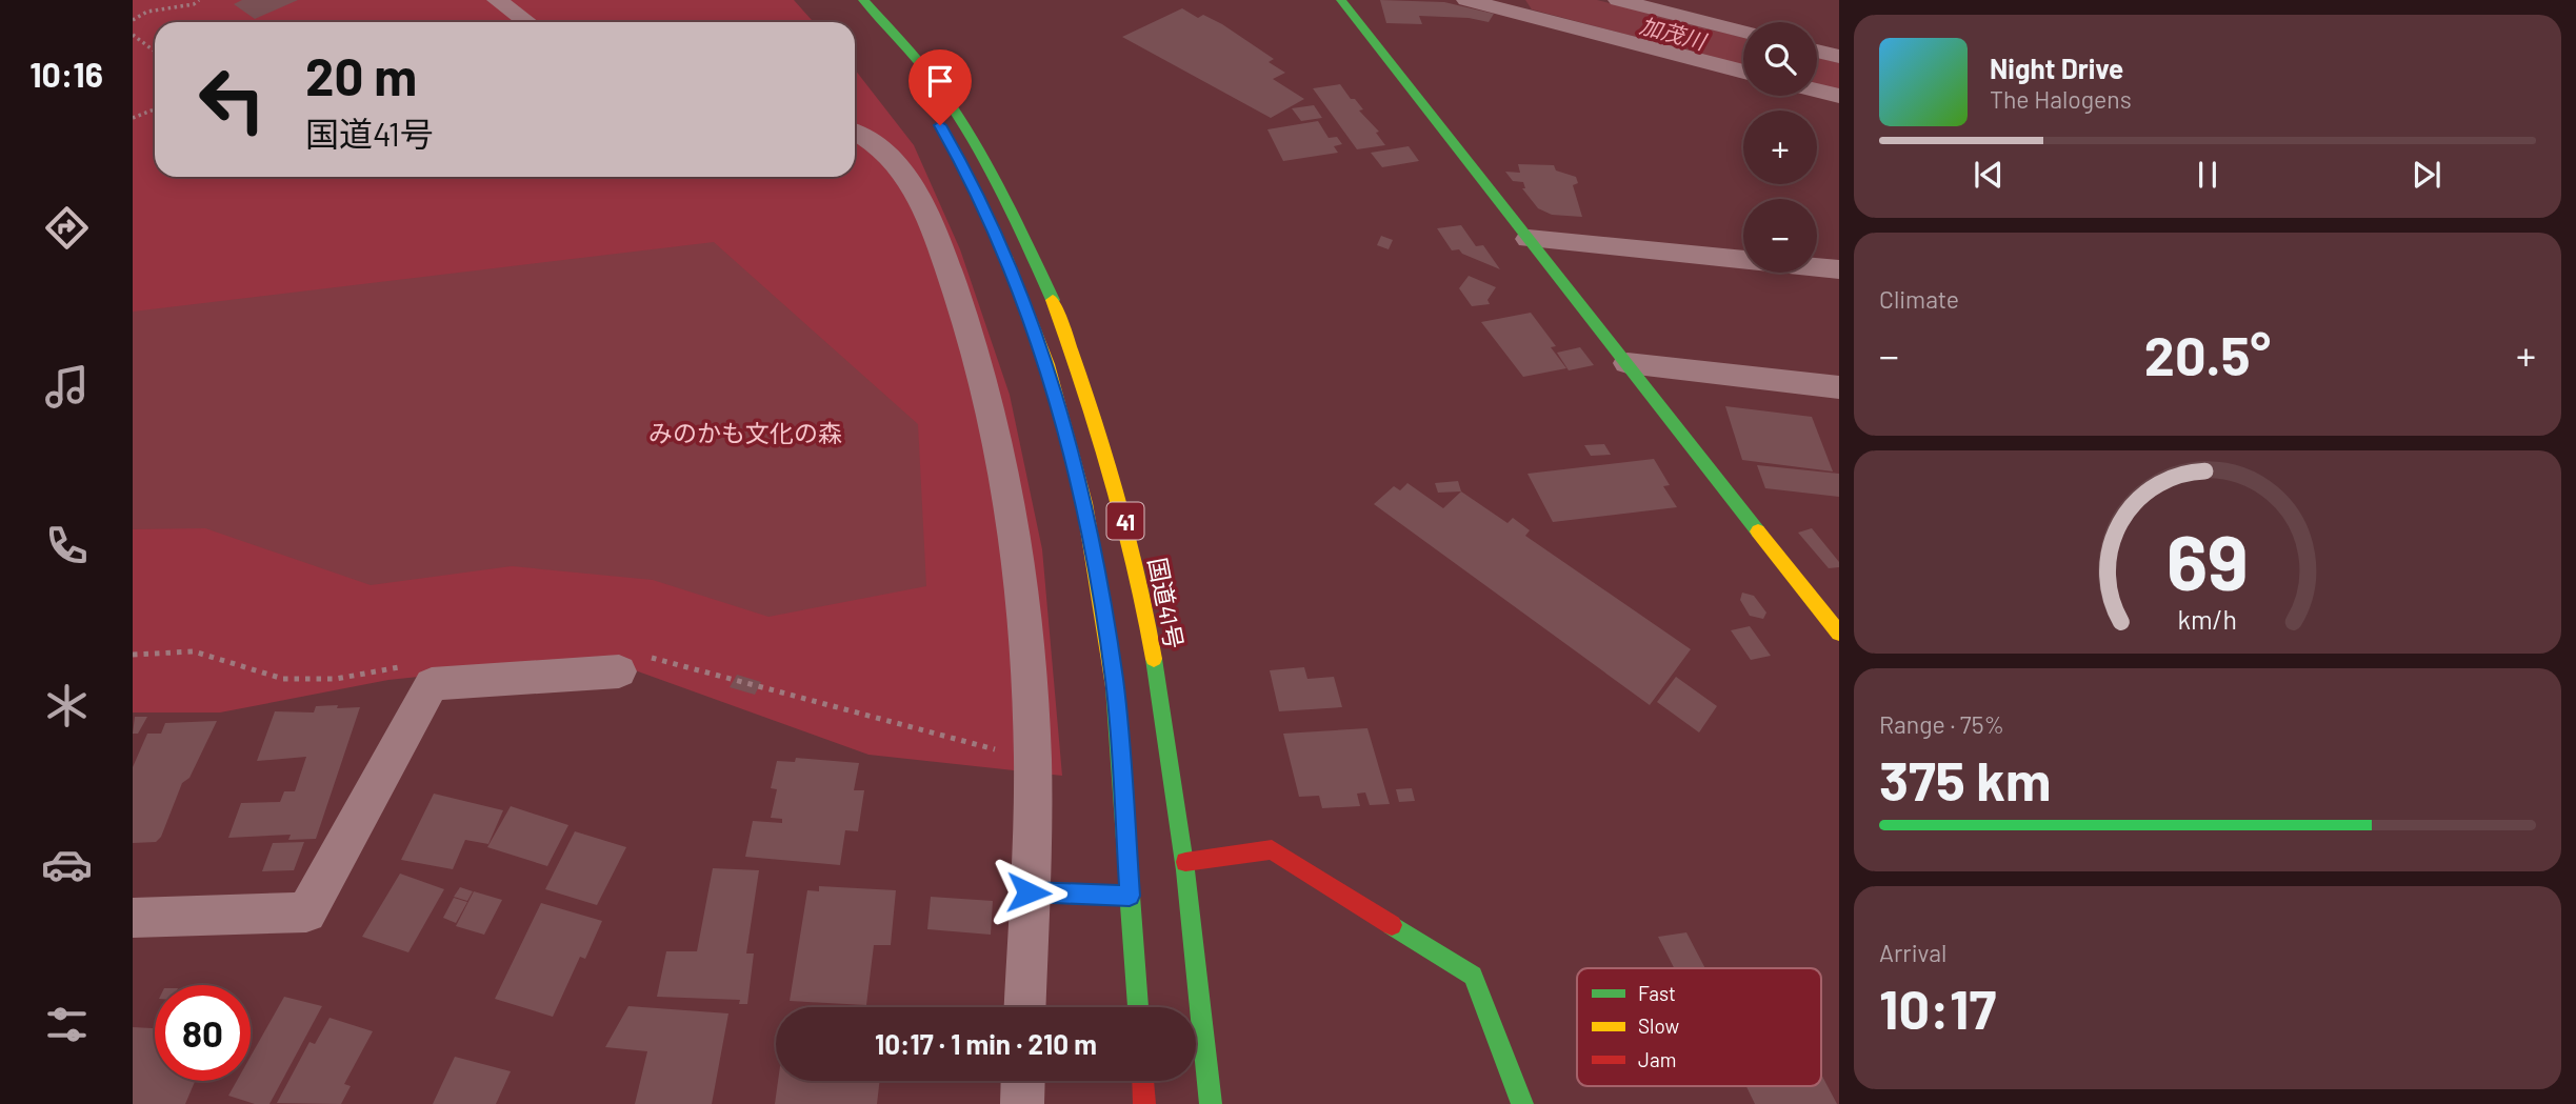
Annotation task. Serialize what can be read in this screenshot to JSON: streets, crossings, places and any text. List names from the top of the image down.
{
  "streets": {
    "main road": ["41", "国道41号"]
  },
  "water": ["加茂川"],
  "parks": ["みのかも文化の森"],
  "legend": ["Fast", "Slow", "Jam"],
  "page": {
    "tabs": "10:16",
    "map_buttons": ["+", "−"],
    "turn": ["20 m", "国道41号"],
    "song": ["Night Drive", "The Halogens"],
    "tile": [
      "Climate",
      ["Range · 75%", "375 km"],
      ["Arrival", "10:17"]
    ],
    "heat": ["−", "20.5°", "+"],
    "limit": "80",
    "trip": "10:17 · 1 min · 210 m",
    "gauge": ["69", "km/h"]
  }
}
